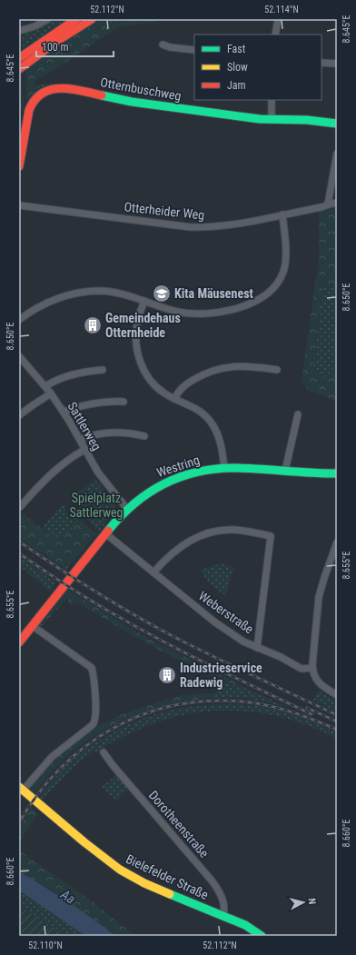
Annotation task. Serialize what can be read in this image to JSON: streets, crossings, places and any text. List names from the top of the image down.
{
  "streets": {
    "main road": ["Otternbuschweg", "Westring", "Bielefelder Straße"],
    "street": [
      "Otterheider Weg",
      "Sattlerweg",
      "Weberstraße",
      "Dorotheenstraße"
    ]
  },
  "crossings": [
    ["Sattlerweg", "Westring"],
    ["Westring", "Weberstraße"],
    ["Dorotheenstraße", "Bielefelder Straße"]
  ],
  "water": ["Aa"],
  "parks": ["Spielplatz Sattlerweg"],
  "places": {
    "school or university": ["Kita Mäusenest"],
    "building": ["Gemeindehaus Otternheide", "Industrieservice Radewig"]
  },
  "legend": ["Fast", "Slow", "Jam"],
  "scale_bar": "100 m",
  "north": "right",
  "coordinates": [
    "52.112°N",
    "52.114°N",
    "8.645°E",
    "8.650°E",
    "8.655°E",
    "8.660°E",
    "52.110°N"
  ]
}
